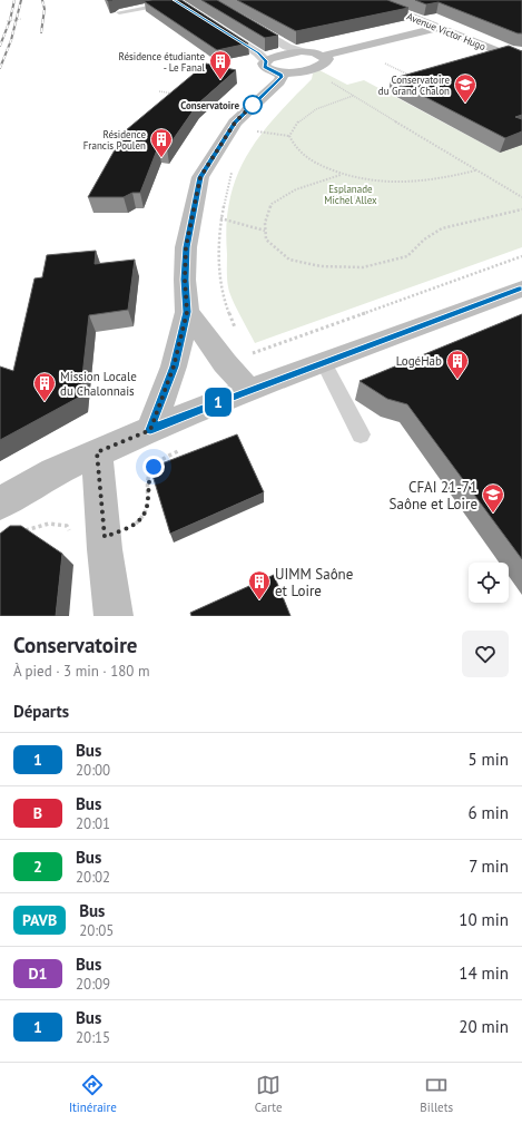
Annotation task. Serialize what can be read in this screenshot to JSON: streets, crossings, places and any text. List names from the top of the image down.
{
  "streets": {
    "street": ["Avenue Victor Hugo"]
  },
  "parks": ["Esplanade Michel Allex"],
  "places": {
    "building": [
      "Résidence étudiante - Le Fanal",
      "Résidence Francis Poulen",
      "LogéHab",
      "Mission Locale du Chalonnais",
      "UIMM Saône et Loire"
    ],
    "school or university": ["Conservatoire du Grand Chalon", "CFAI 21-71 Saône et Loire"],
    "other": ["Conservatoire"]
  },
  "lines": ["bus line 1"],
  "page": {
    "on_map": "1",
    "heading": [
      ["Conservatoire", "À pied · 3 min · 180 m"],
      "Départs"
    ],
    "list": [
      {
        "mark": "1",
        "name": "Bus",
        "note": "20:00",
        "value": "5 min"
      },
      {
        "mark": "B",
        "name": "Bus",
        "note": "20:01",
        "value": "6 min"
      },
      {
        "mark": "2",
        "name": "Bus",
        "note": "20:02",
        "value": "7 min"
      },
      {
        "mark": "PAVB",
        "name": "Bus",
        "note": "20:05",
        "value": "10 min"
      },
      {
        "mark": "D1",
        "name": "Bus",
        "note": "20:09",
        "value": "14 min"
      },
      {
        "mark": "1",
        "name": "Bus",
        "note": "20:15",
        "value": "20 min"
      }
    ],
    "tabs": ["Itinéraire", "Carte", "Billets"]
  }
}
